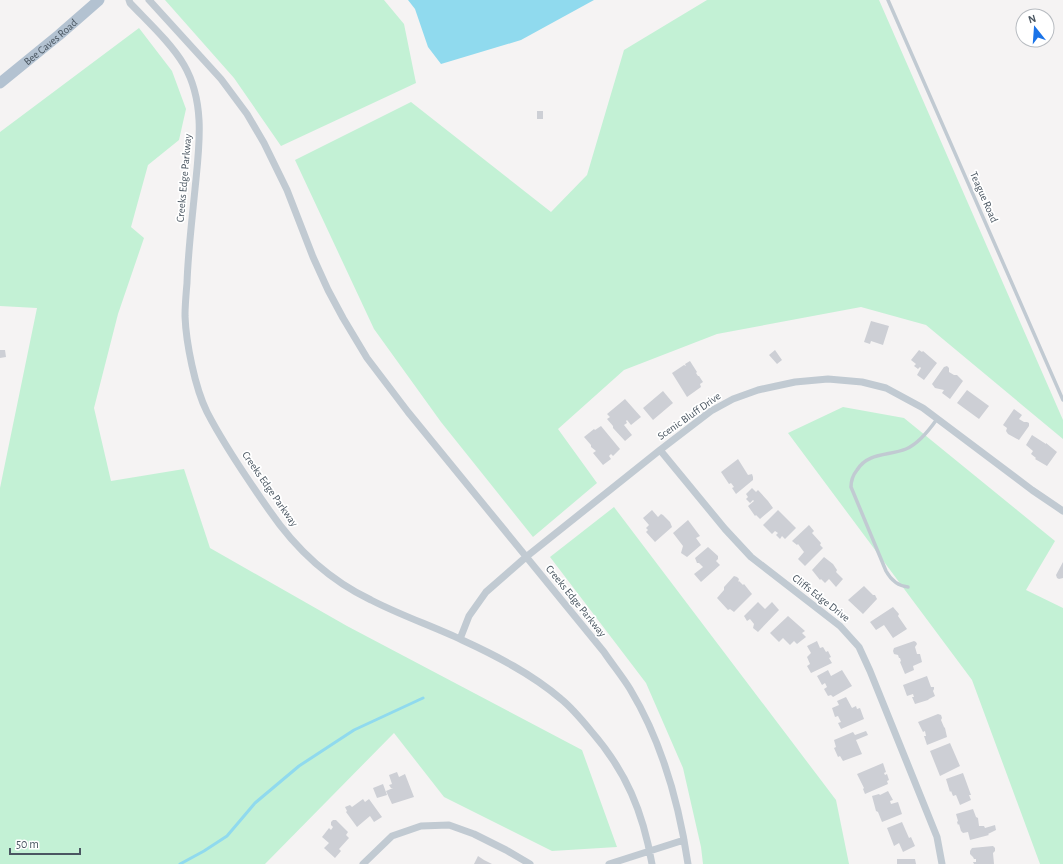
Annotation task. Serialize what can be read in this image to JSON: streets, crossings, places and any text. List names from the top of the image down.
{
  "streets": {
    "main road": ["Bee Caves Road"],
    "street": ["Creeks Edge Parkway", "Scenic Bluff Drive", "Cliffs Edge Drive"],
    "lane": ["Teague Road"]
  },
  "crossings": [
    ["Creeks Edge Parkway", "Scenic Bluff Drive"],
    ["Scenic Bluff Drive", "Cliffs Edge Drive"]
  ],
  "scale_bar": "50 m",
  "north": "top"
}
